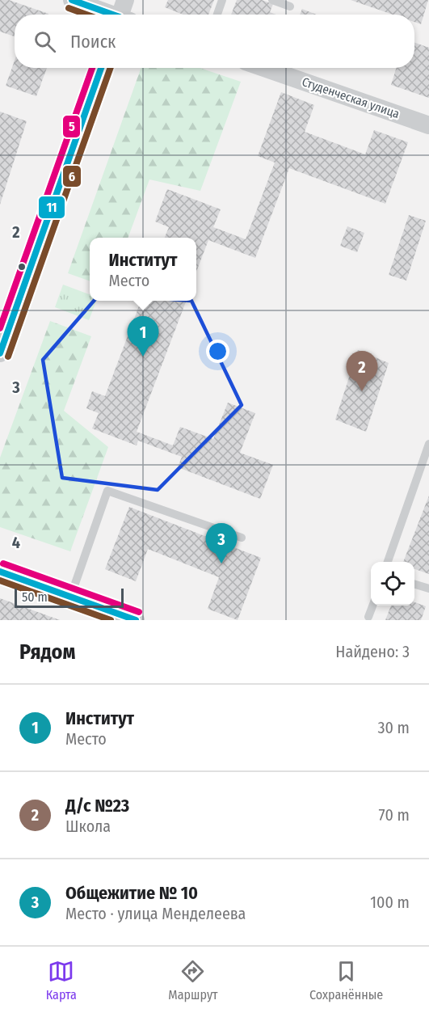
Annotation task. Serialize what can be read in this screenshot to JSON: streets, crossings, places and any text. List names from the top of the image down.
{
  "streets": {
    "street": ["Студенческая улица"]
  },
  "lines": ["transit line 11", "transit line 6", "transit line 5"],
  "scale_bar": "50 m",
  "page": {
    "search": "Поиск",
    "popup": ["Институт", "Место"],
    "pins": ["1", "2", "3"],
    "scale": "50 m",
    "heading": ["Рядом", "Найдено: 3"],
    "list": [
      {
        "mark": "1",
        "name": "Институт",
        "note": "Место",
        "value": "30 m"
      },
      {
        "mark": "2",
        "name": "Д/с №23",
        "note": "Школа",
        "value": "70 m"
      },
      {
        "mark": "3",
        "name": "Общежитие № 10",
        "note": "Место · улица Менделеева",
        "value": "100 m"
      }
    ],
    "nav": ["Карта", "Маршрут", "Сохранённые"]
  },
  "grid": {
    "rows": ["2", "3", "4"]
  }
}
